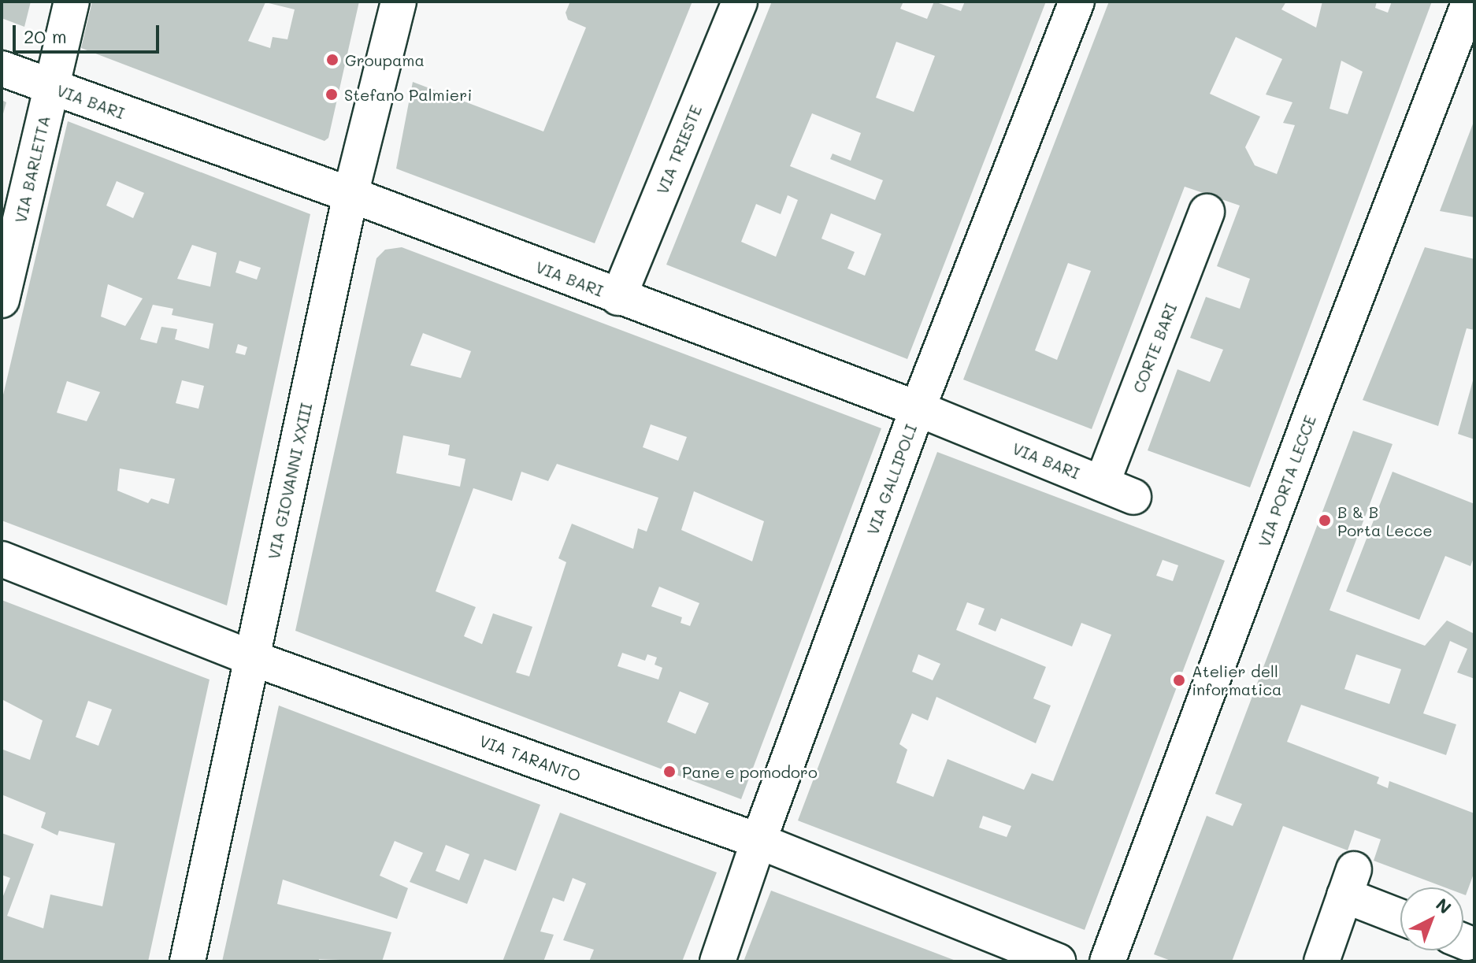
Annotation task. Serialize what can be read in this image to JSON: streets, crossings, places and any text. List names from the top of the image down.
{
  "streets": {
    "street": [
      "VIA BARI",
      "VIA TRIESTE",
      "VIA BARLETTA",
      "CORTE BARI",
      "VIA GALLIPOLI",
      "VIA GIOVANNI XXIII",
      "VIA PORTA LECCE",
      "VIA TARANTO"
    ]
  },
  "crossings": [
    ["VIA BARI", "VIA TRIESTE"],
    ["VIA BARI", "VIA BARLETTA"],
    ["VIA BARI", "CORTE BARI"],
    ["VIA BARI", "VIA GALLIPOLI"],
    ["VIA BARI", "VIA GIOVANNI XXIII"],
    ["VIA GALLIPOLI", "VIA TARANTO"],
    ["VIA GIOVANNI XXIII", "VIA TARANTO"]
  ],
  "places": [
    "Groupama",
    "Stefano Palmieri",
    "B & B Porta Lecce",
    "Atelier dell informatica",
    "Pane e pomodoro"
  ],
  "scale_bar": "20 m",
  "north": "top right"
}
